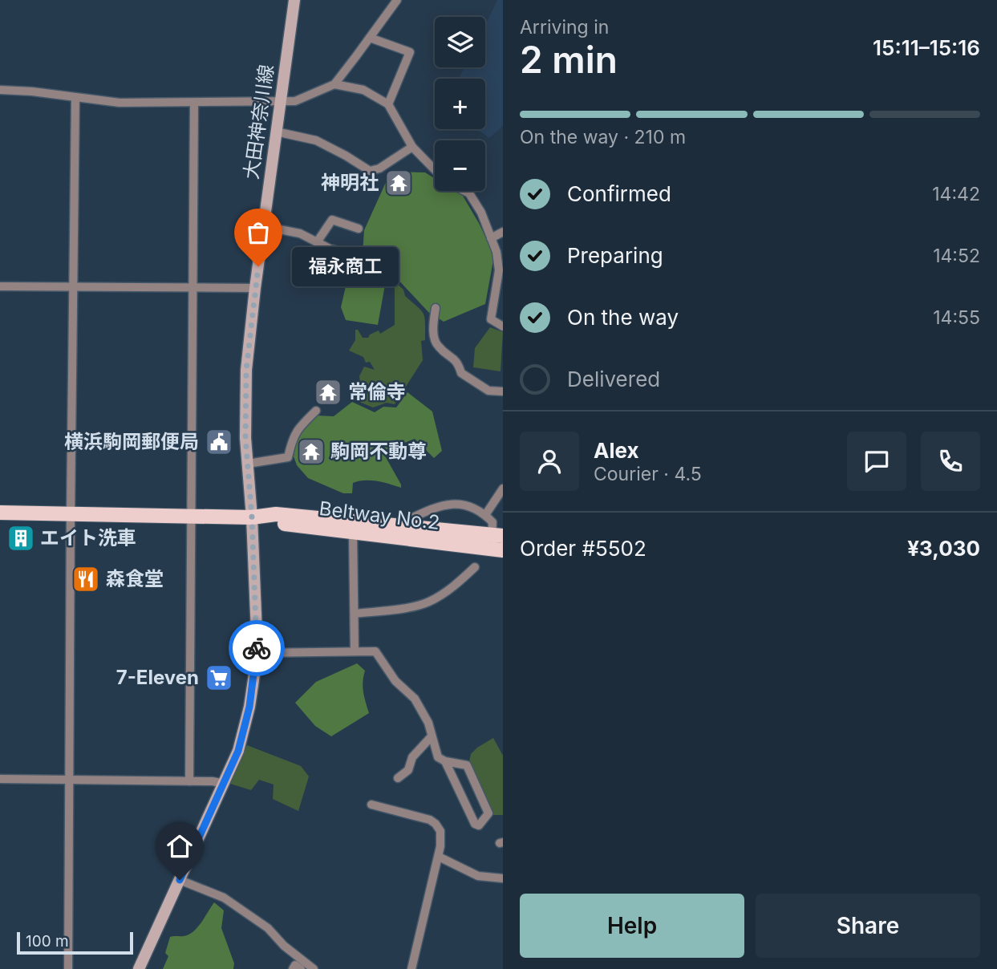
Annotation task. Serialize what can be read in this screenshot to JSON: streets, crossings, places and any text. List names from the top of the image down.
{
  "streets": {
    "main road": ["大田神奈川線", "Beltway No.2"]
  },
  "crossings": [
    ["大田神奈川線", "Beltway No.2"]
  ],
  "places": {
    "temple": ["神明社", "常倫寺", "駒岡不動尊"],
    "other": ["福永商工"],
    "public building": ["横浜駒岡郵便局"],
    "building": ["エイト洗車"],
    "restaurant": ["森食堂"],
    "supermarket": ["7-Eleven"]
  },
  "scale_bar": "100 m",
  "page": {
    "heading": ["2 min", "Arriving in", "15:11–15:16"],
    "panel": [
      "Alex",
      "Courier · 4.5",
      "Order #5502",
      "¥3,030"
    ],
    "map_buttons": ["+", "−"],
    "bar": "On the way · 210 m",
    "list": [
      ["Confirmed", "14:42"],
      ["Preparing", "14:52"],
      ["On the way", "14:55"],
      "Delivered"
    ],
    "bubble": "福永商工",
    "buttons": ["Help", "Share"],
    "scale": "100 m"
  }
}
